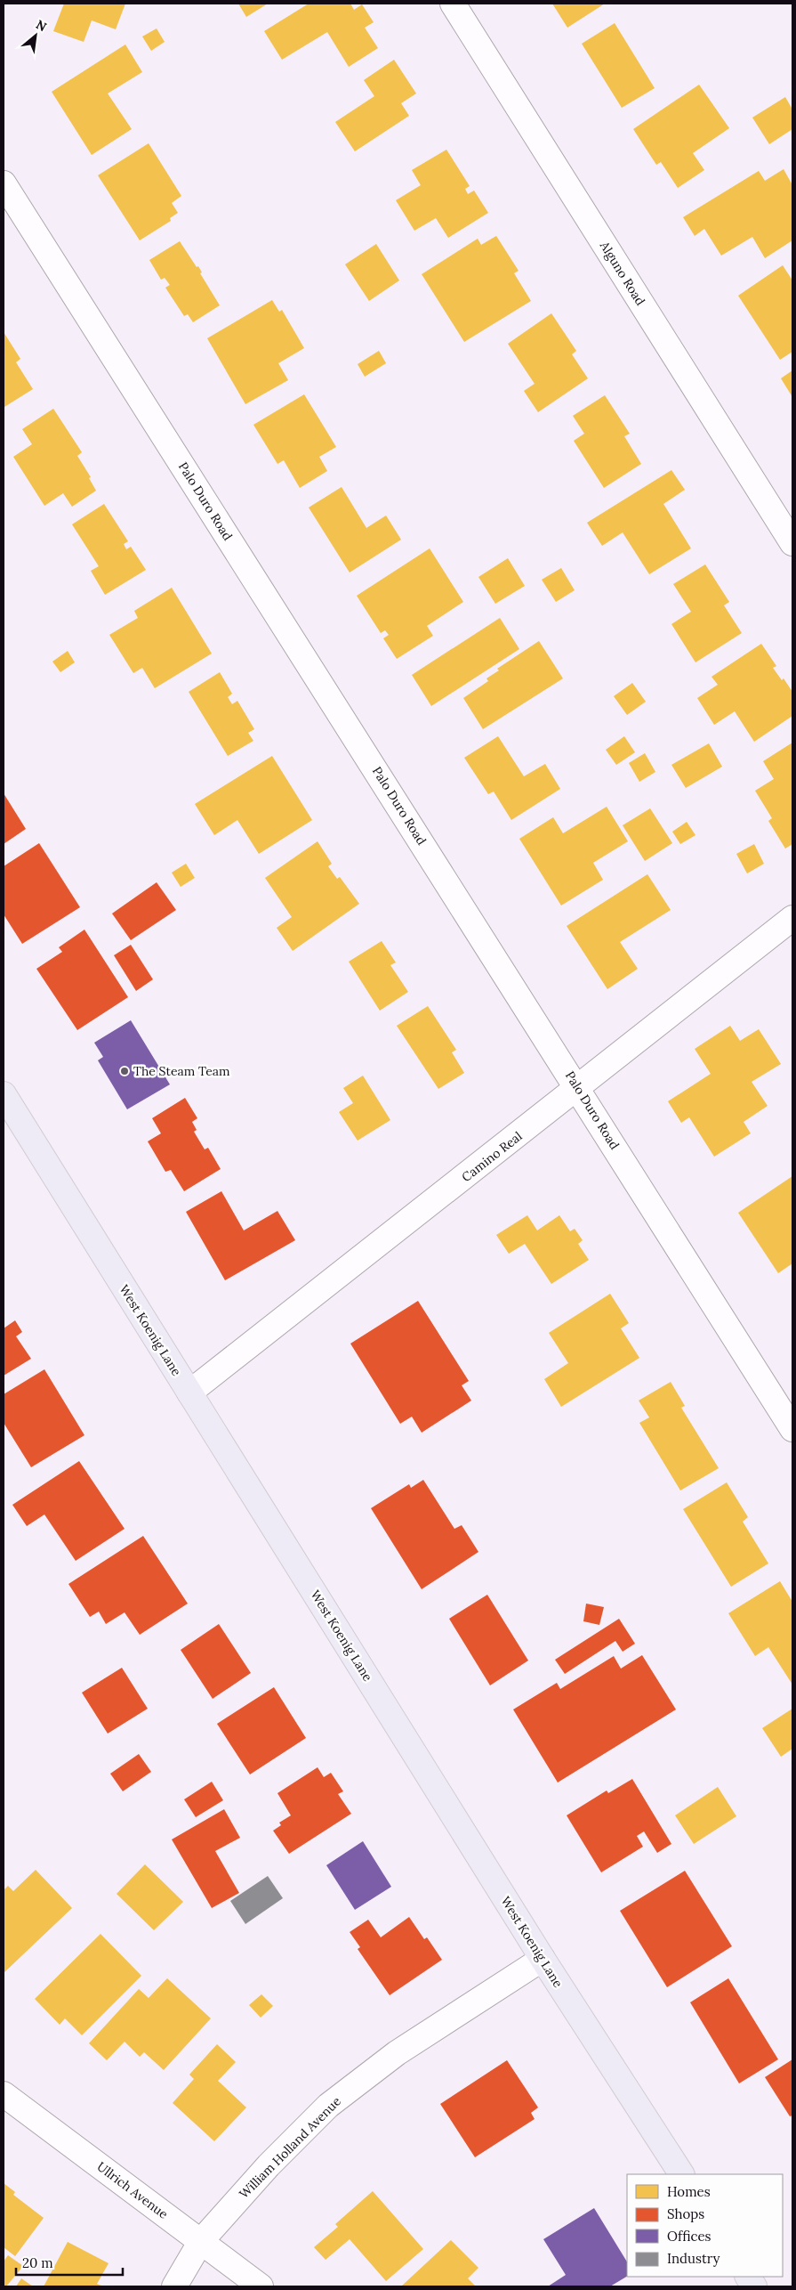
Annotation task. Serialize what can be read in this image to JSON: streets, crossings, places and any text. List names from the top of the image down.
{
  "streets": {
    "main road": ["West Koenig Lane"],
    "street": [
      "Alguno Road",
      "Palo Duro Road",
      "Camino Real",
      "William Holland Avenue",
      "Ullrich Avenue"
    ]
  },
  "crossings": [
    ["Palo Duro Road", "Camino Real"],
    ["Camino Real", "West Koenig Lane"],
    ["West Koenig Lane", "William Holland Avenue"],
    ["William Holland Avenue", "Ullrich Avenue"]
  ],
  "places": ["The Steam Team"],
  "legend": [
    "Homes",
    "Shops",
    "Offices",
    "Industry"
  ],
  "scale_bar": "20 m",
  "north": "top right"
}
